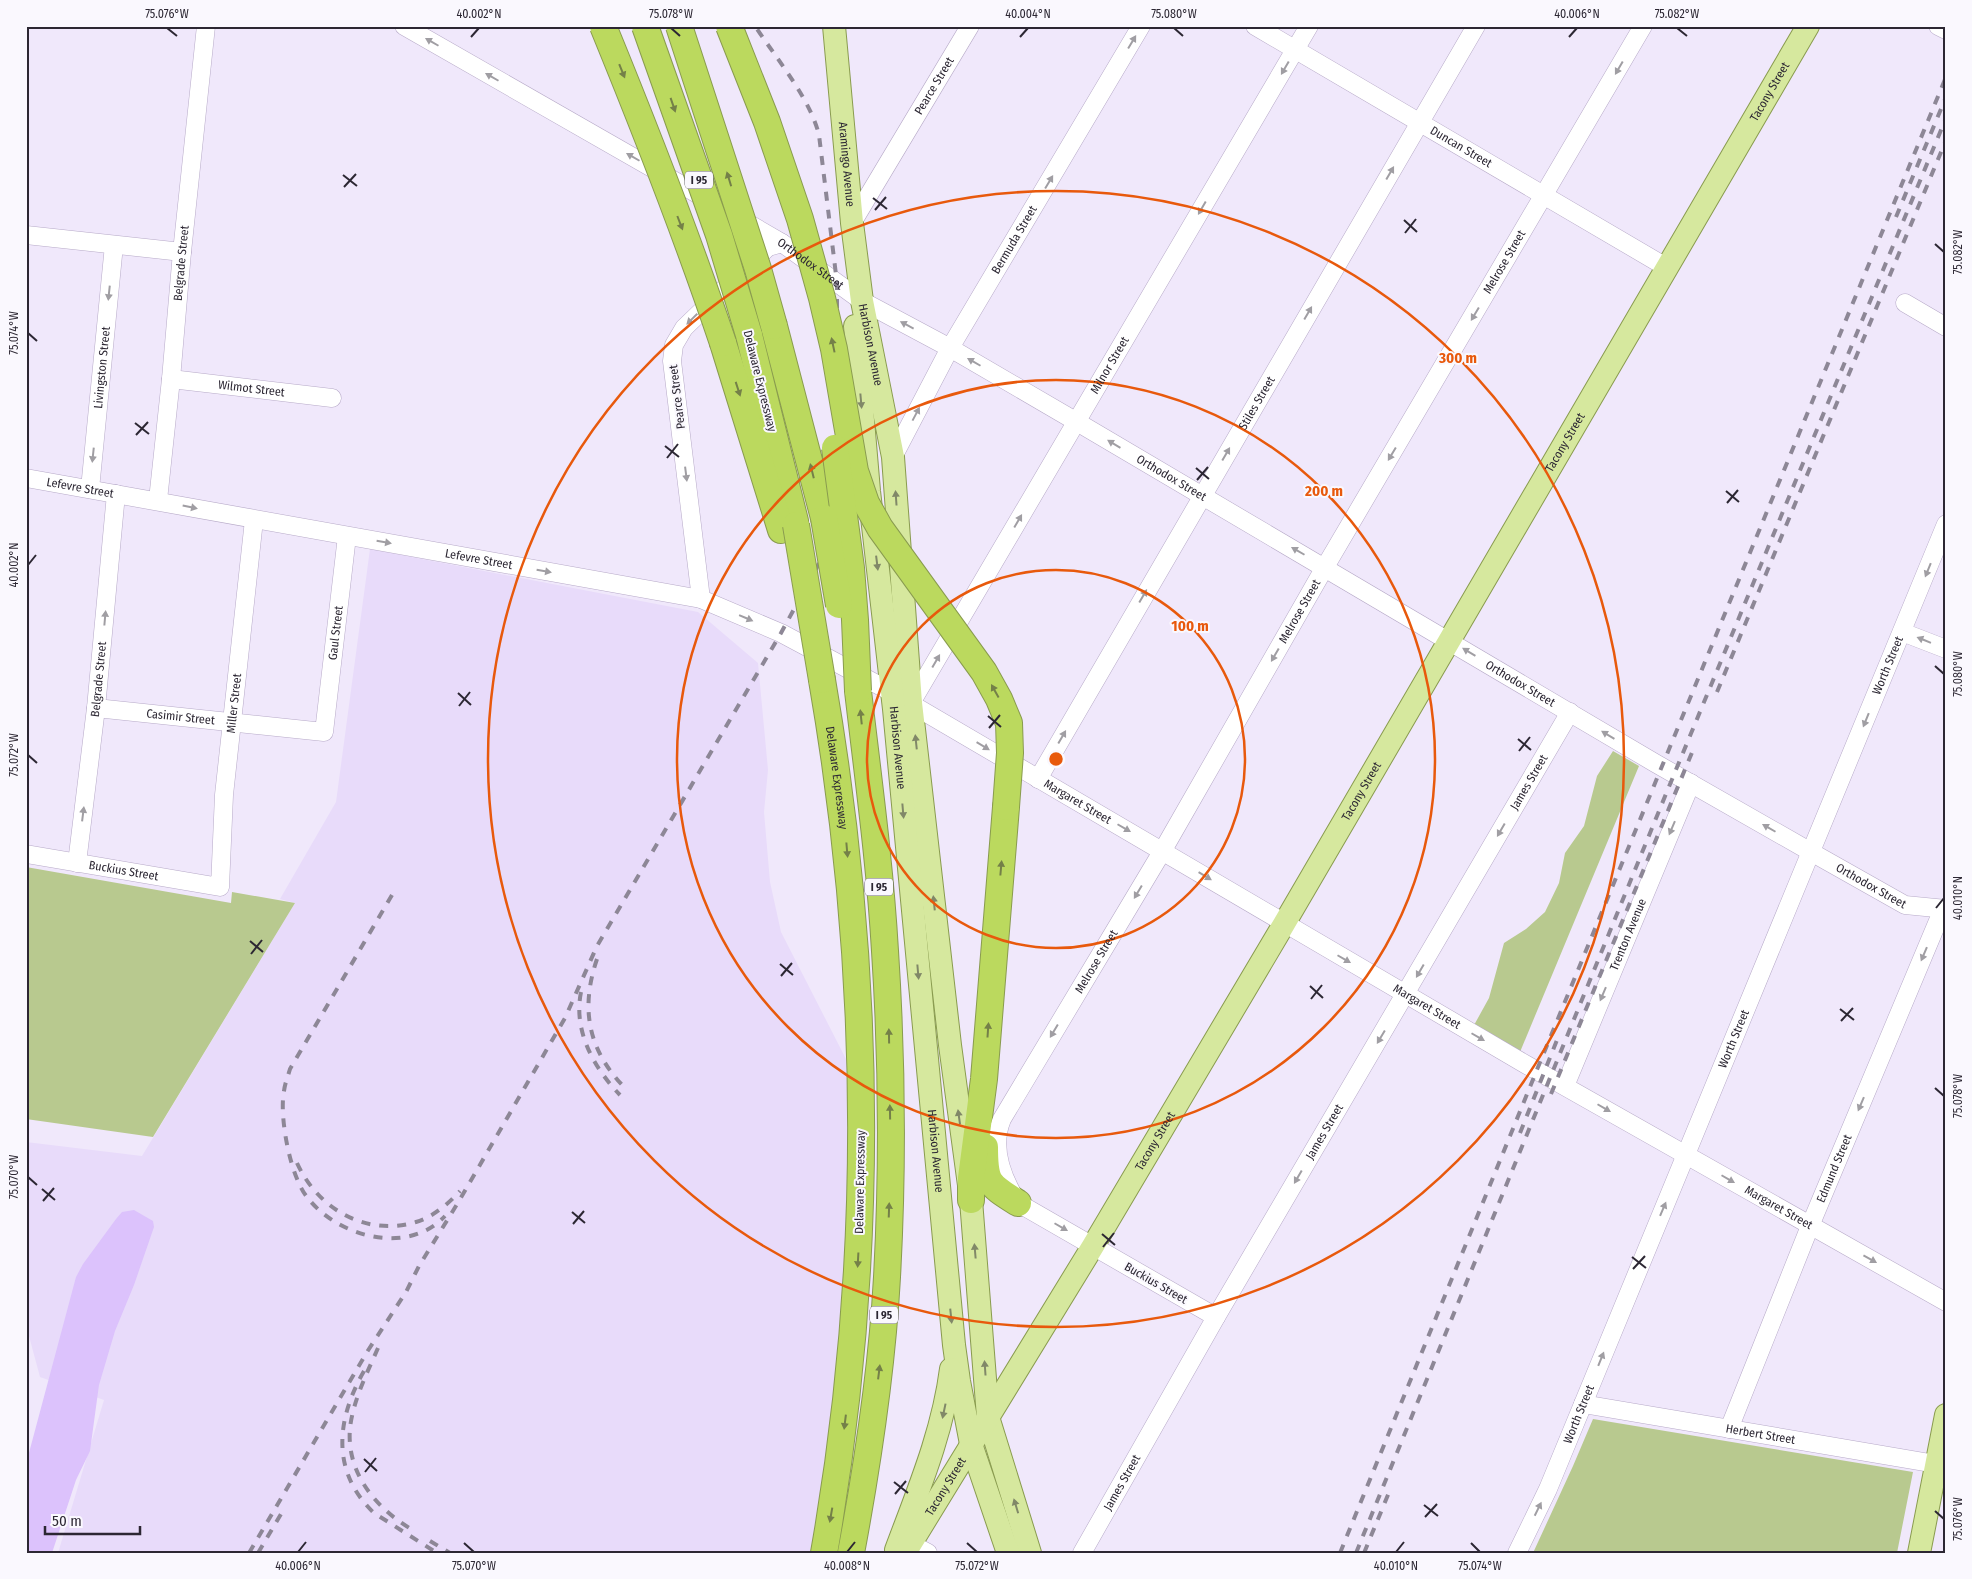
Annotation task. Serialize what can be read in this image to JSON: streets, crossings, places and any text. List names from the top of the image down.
{
  "streets": {
    "highway": ["I 95", "Delaware Expressway"],
    "main road": ["Tacony Street", "Aramingo Avenue", "Harbison Avenue"],
    "street": [
      "Pearce Street",
      "Duncan Street",
      "Bermuda Street",
      "Melrose Street",
      "Belgrade Street",
      "Orthodox Street",
      "Milnor Street",
      "Livingston Street",
      "Wilmot Street",
      "Stiles Street",
      "Lefevre Street",
      "Gaul Street",
      "Worth Street",
      "Miller Street",
      "Casimir Street",
      "James Street",
      "Margaret Street",
      "Buckius Street",
      "Trenton Avenue",
      "Edmund Street",
      "Herbert Street"
    ]
  },
  "crossings": [
    ["Pearce Street", "Aramingo Avenue"],
    ["Pearce Street", "Orthodox Street"],
    ["Pearce Street", "Lefevre Street"],
    ["Tacony Street", "Duncan Street"],
    ["Tacony Street", "Orthodox Street"],
    ["Tacony Street", "Harbison Avenue"],
    ["Tacony Street", "Margaret Street"],
    ["Tacony Street", "Buckius Street"],
    ["Duncan Street", "Melrose Street"],
    ["Duncan Street", "Milnor Street"],
    ["Duncan Street", "Stiles Street"],
    ["Aramingo Avenue", "Orthodox Street"],
    ["Aramingo Avenue", "Harbison Avenue"],
    ["Bermuda Street", "Orthodox Street"],
    ["Bermuda Street", "Harbison Avenue"],
    ["Melrose Street", "Orthodox Street"],
    ["Melrose Street", "Margaret Street"],
    ["Melrose Street", "Buckius Street"],
    ["Belgrade Street", "Wilmot Street"],
    ["Belgrade Street", "Lefevre Street"],
    ["Belgrade Street", "Casimir Street"],
    ["Belgrade Street", "Buckius Street"],
    ["Orthodox Street", "Harbison Avenue"],
    ["Orthodox Street", "Milnor Street"],
    ["Orthodox Street", "Stiles Street"],
    ["Orthodox Street", "Worth Street"],
    ["Orthodox Street", "James Street"],
    ["Orthodox Street", "Trenton Avenue"],
    ["Orthodox Street", "Edmund Street"],
    ["Harbison Avenue", "Milnor Street"],
    ["Harbison Avenue", "Lefevre Street"],
    ["Harbison Avenue", "Margaret Street"],
    ["Milnor Street", "Lefevre Street"],
    ["Milnor Street", "Margaret Street"],
    ["Livingston Street", "Lefevre Street"],
    ["Stiles Street", "Margaret Street"],
    ["Lefevre Street", "Gaul Street"],
    ["Lefevre Street", "Miller Street"],
    ["Lefevre Street", "Margaret Street"],
    ["Gaul Street", "Casimir Street"],
    ["Worth Street", "Margaret Street"],
    ["Worth Street", "Herbert Street"],
    ["Miller Street", "Casimir Street"],
    ["Miller Street", "Buckius Street"],
    ["James Street", "Margaret Street"],
    ["James Street", "Buckius Street"],
    ["Margaret Street", "Trenton Avenue"],
    ["Margaret Street", "Edmund Street"],
    ["Edmund Street", "Herbert Street"]
  ],
  "one_way": [
    "Pearce Street",
    "Bermuda Street",
    "Melrose Street",
    "Belgrade Street",
    "Orthodox Street",
    "Livingston Street",
    "Stiles Street",
    "Lefevre Street",
    "James Street",
    "Margaret Street",
    "Trenton Avenue",
    "Edmund Street"
  ],
  "scale_bar": "50 m",
  "coordinates": [
    "75.076°W",
    "40.002°N",
    "75.078°W",
    "40.004°N",
    "75.080°W",
    "40.006°N",
    "75.082°W",
    "75.074°W",
    "75.072°W",
    "40.010°N",
    "75.070°W",
    "40.008°N"
  ],
  "rings": ["300 m", "200 m", "100 m"]
}
